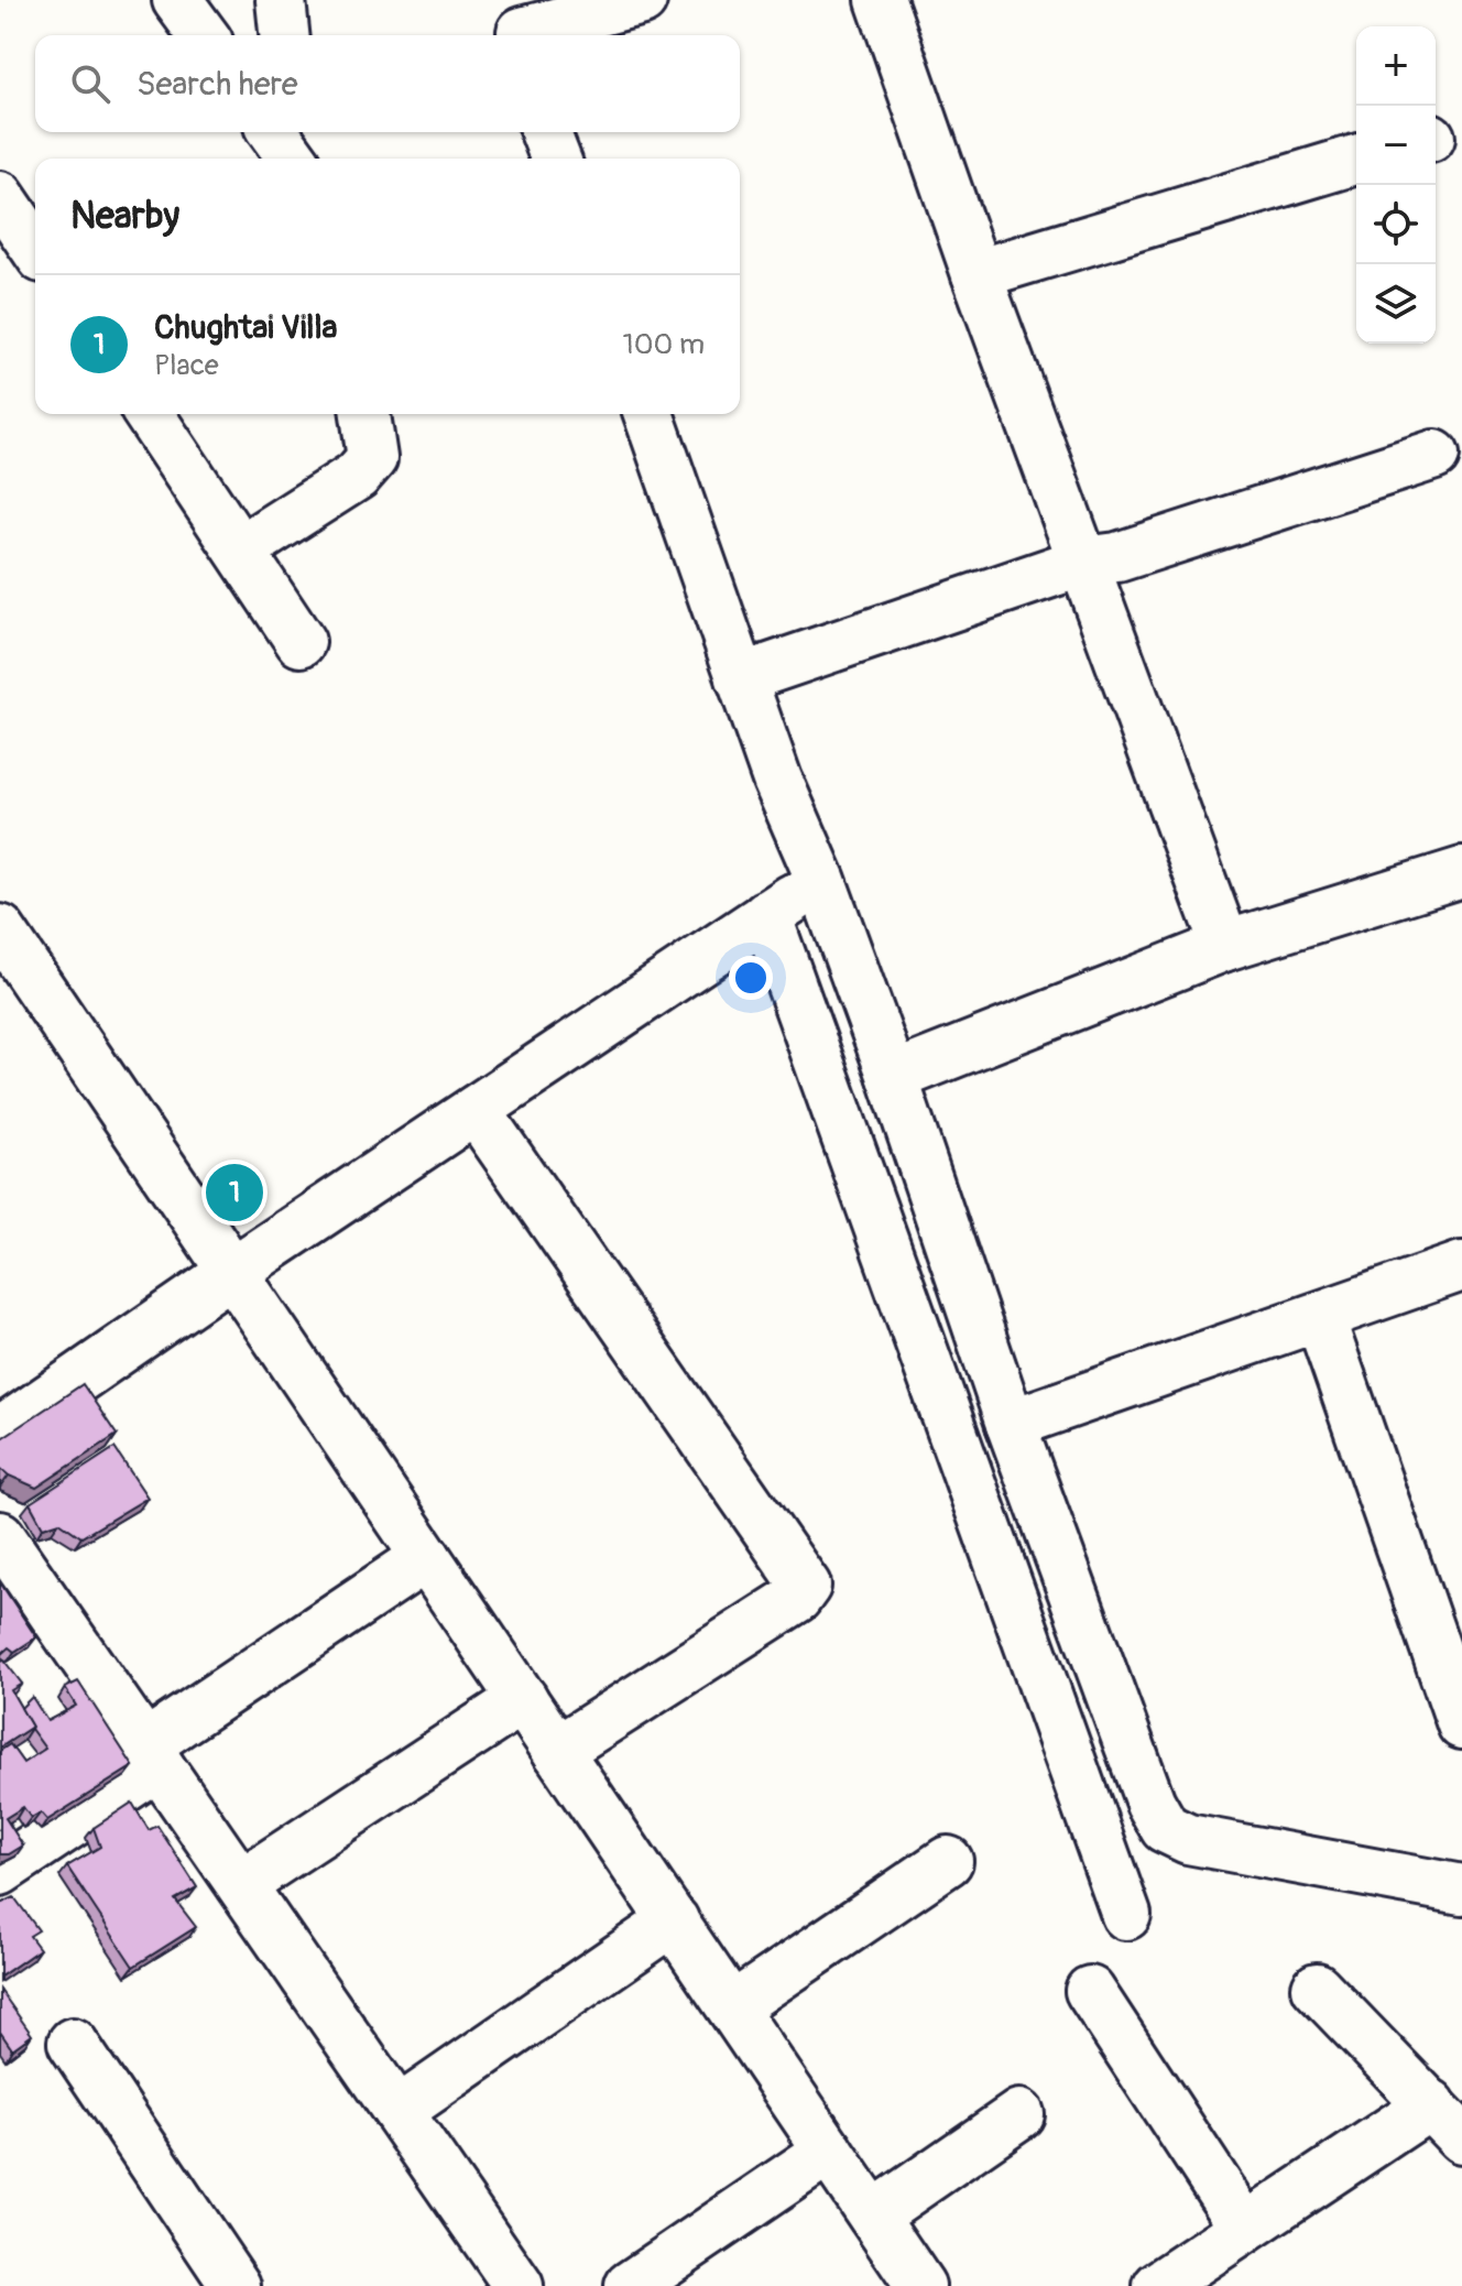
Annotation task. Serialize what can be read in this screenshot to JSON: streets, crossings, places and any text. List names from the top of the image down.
{
  "page": {
    "map_buttons": ["+", "−"],
    "search": "Search here",
    "heading": "Nearby",
    "list": [
      {
        "mark": "1",
        "name": "Chughtai Villa",
        "note": "Place",
        "value": "100 m"
      }
    ],
    "pins": "1"
  }
}
